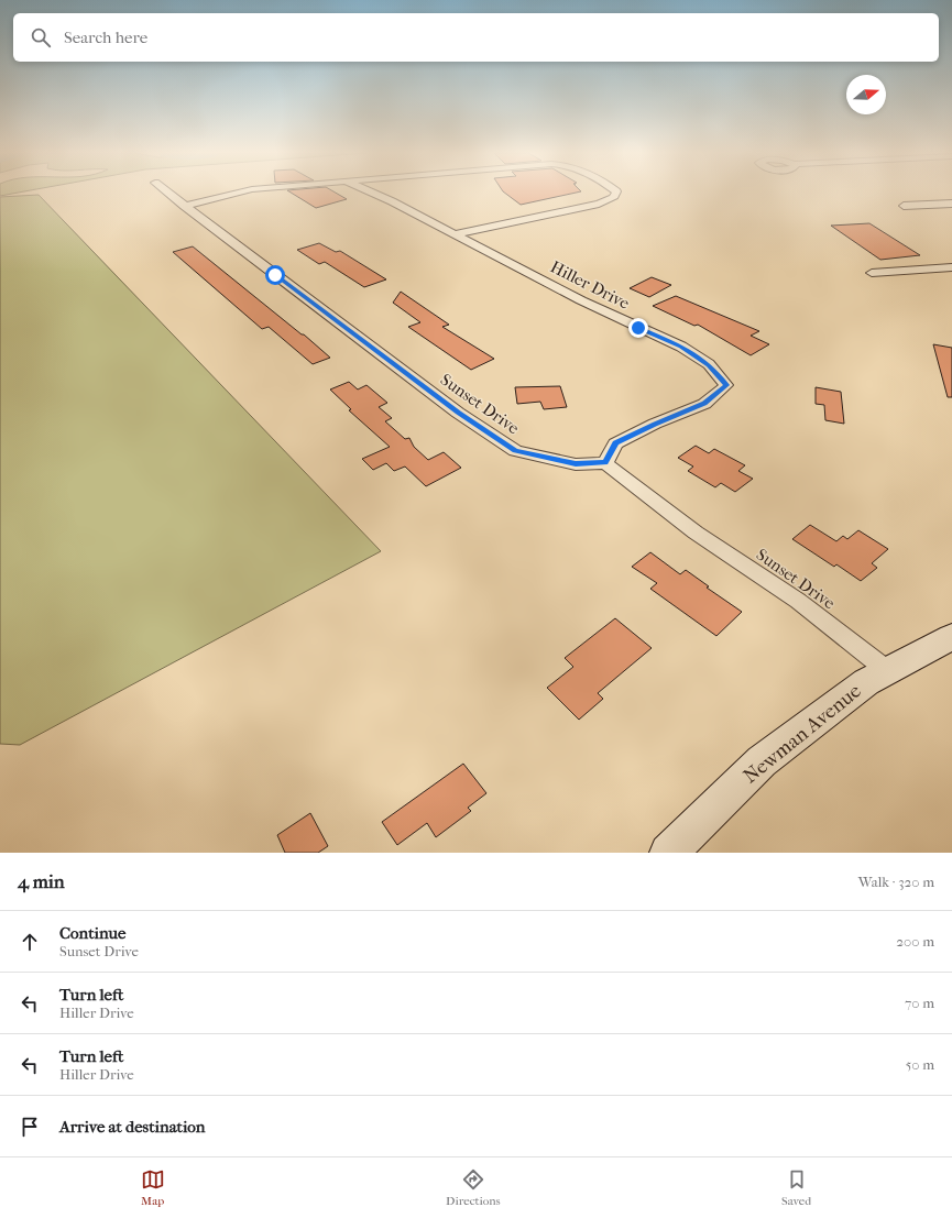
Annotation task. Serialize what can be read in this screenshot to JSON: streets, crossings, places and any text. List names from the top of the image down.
{
  "streets": {
    "main road": ["Newman Avenue"],
    "street": ["Hiller Drive", "Sunset Drive"]
  },
  "crossings": [
    ["Hiller Drive", "Sunset Drive"],
    ["Sunset Drive", "Newman Avenue"]
  ],
  "north": "right",
  "page": {
    "search": "Search here",
    "heading": ["4 min", "Walk · 320 m"],
    "list": [
      ["Continue", "Sunset Drive", "200 m"],
      ["Turn left", "Hiller Drive", "70 m"],
      ["Turn left", "Hiller Drive", "50 m"],
      "Arrive at destination"
    ],
    "nav": ["Map", "Directions", "Saved"]
  }
}
